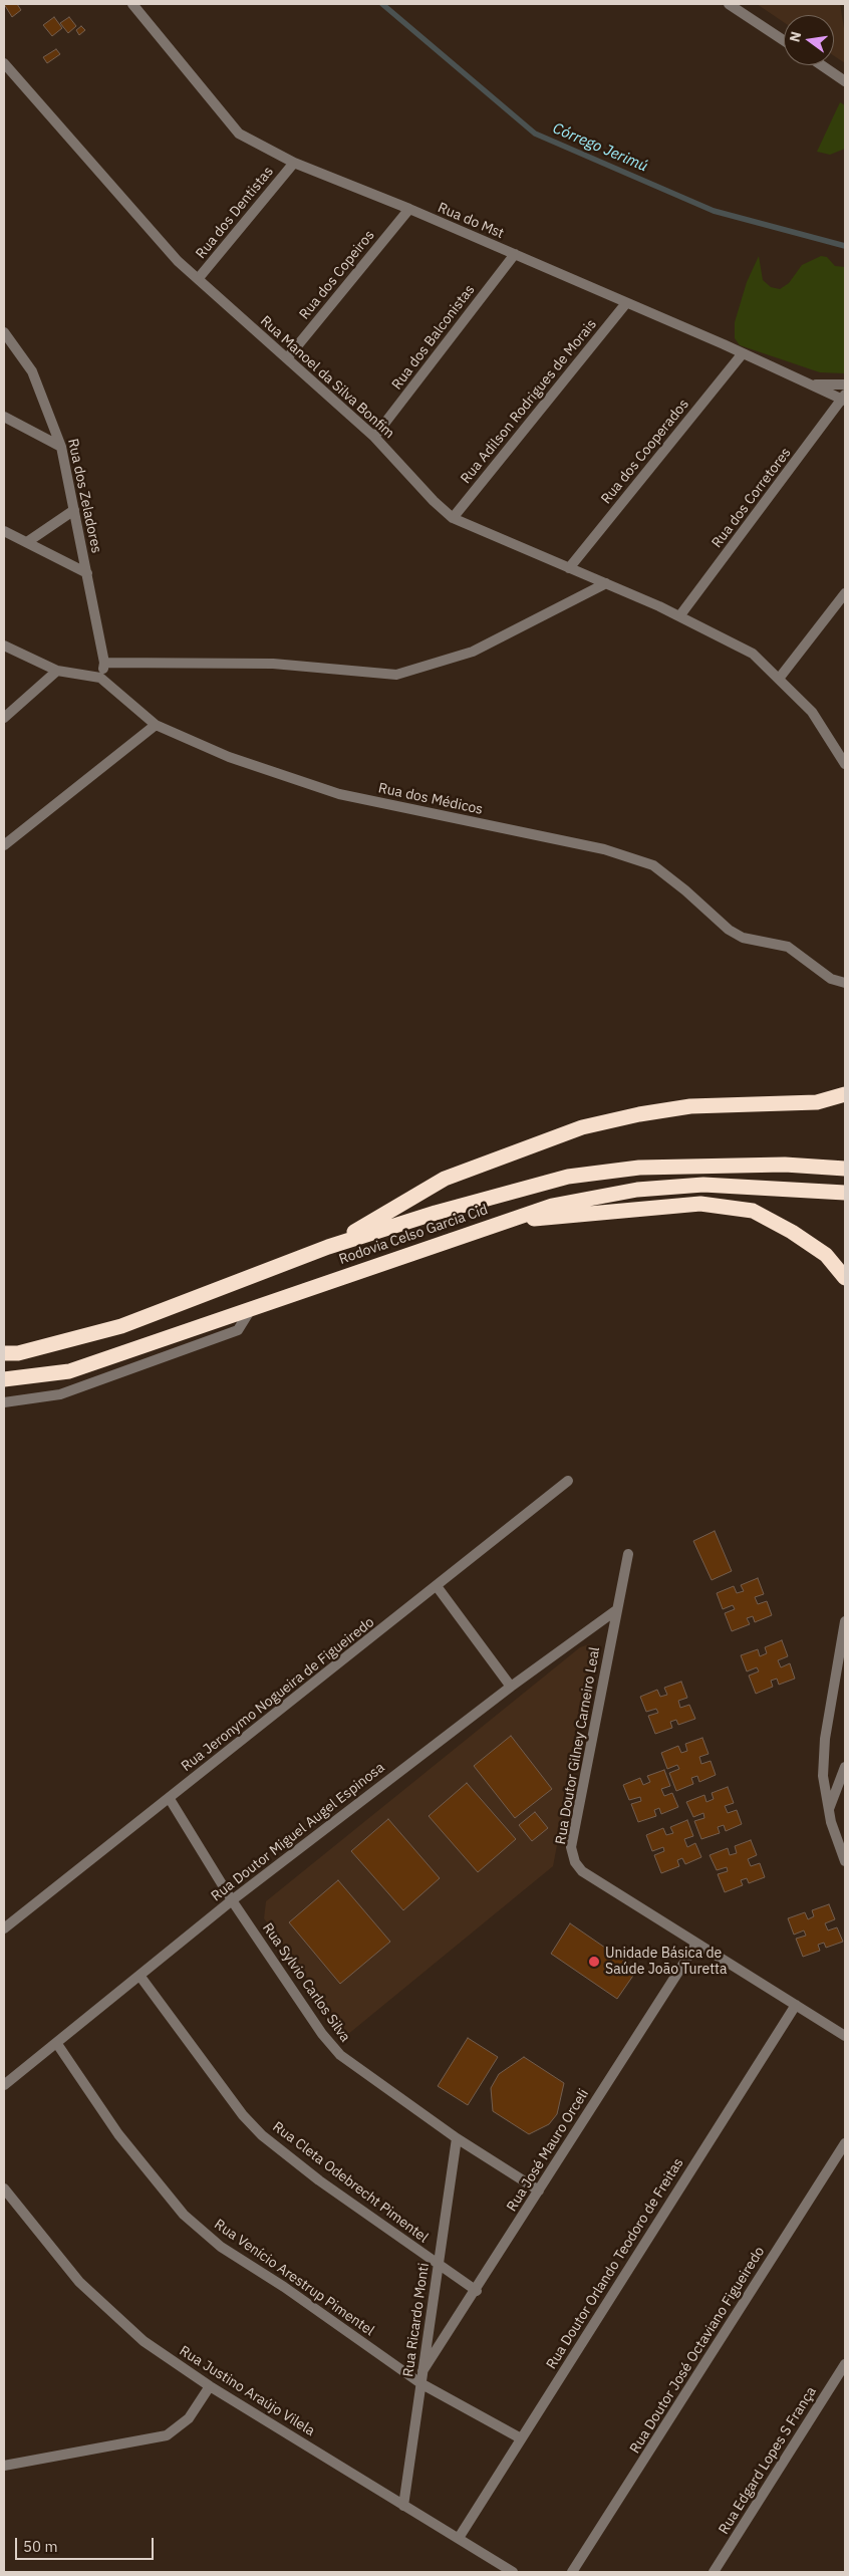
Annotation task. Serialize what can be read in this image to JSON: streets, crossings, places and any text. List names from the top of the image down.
{
  "streets": {
    "highway": ["Rodovia Celso Garcia Cid"],
    "street": [
      "Rua dos Dentistas",
      "Rua do Mst",
      "Rua dos Copeiros",
      "Rua dos Balconistas",
      "Rua Manoel da Silva Bonfim",
      "Rua Adilson Rodrigues de Morais",
      "Rua dos Cooperados",
      "Rua dos Zeladores",
      "Rua dos Corretores",
      "Rua dos Médicos",
      "Rua Jeronymo Nogueira de Figueiredo",
      "Rua Doutor Gilney Carneiro Leal",
      "Rua Doutor Miguel Augel Espinosa",
      "Rua Sylvio Carlos Silva",
      "Rua José Mauro Orceli",
      "Rua Cleta Odebrecht Pimentel",
      "Rua Doutor Orlando Teodoro de Freitas",
      "Rua Venício Arestrup Pimentel",
      "Rua Ricardo Monti",
      "Rua Doutor José Octaviano Figueiredo",
      "Rua Justino Araújo Vilela",
      "Rua Edgard Lopes S França"
    ]
  },
  "crossings": [
    ["Rua dos Dentistas", "Rua do Mst"],
    ["Rua dos Dentistas", "Rua Manoel da Silva Bonfim"],
    ["Rua do Mst", "Rua dos Copeiros"],
    ["Rua do Mst", "Rua dos Balconistas"],
    ["Rua do Mst", "Rua Adilson Rodrigues de Morais"],
    ["Rua do Mst", "Rua dos Cooperados"],
    ["Rua do Mst", "Rua dos Corretores"],
    ["Rua dos Copeiros", "Rua Manoel da Silva Bonfim"],
    ["Rua dos Balconistas", "Rua Manoel da Silva Bonfim"],
    ["Rua Manoel da Silva Bonfim", "Rua Adilson Rodrigues de Morais"],
    ["Rua Manoel da Silva Bonfim", "Rua dos Cooperados"],
    ["Rua Manoel da Silva Bonfim", "Rua dos Corretores"],
    ["Rua dos Zeladores", "Rua dos Médicos"],
    ["Rua Jeronymo Nogueira de Figueiredo", "Rua Sylvio Carlos Silva"],
    ["Rua Doutor Gilney Carneiro Leal", "Rua Doutor Miguel Augel Espinosa"],
    ["Rua Doutor Gilney Carneiro Leal", "Rua José Mauro Orceli"],
    ["Rua Doutor Gilney Carneiro Leal", "Rua Doutor Orlando Teodoro de Freitas"],
    ["Rua Doutor Miguel Augel Espinosa", "Rua Sylvio Carlos Silva"],
    ["Rua Doutor Miguel Augel Espinosa", "Rua Cleta Odebrecht Pimentel"],
    ["Rua Doutor Miguel Augel Espinosa", "Rua Venício Arestrup Pimentel"],
    ["Rua Sylvio Carlos Silva", "Rua José Mauro Orceli"],
    ["Rua Sylvio Carlos Silva", "Rua Ricardo Monti"],
    ["Rua José Mauro Orceli", "Rua Cleta Odebrecht Pimentel"],
    ["Rua José Mauro Orceli", "Rua Ricardo Monti"],
    ["Rua Cleta Odebrecht Pimentel", "Rua Ricardo Monti"],
    ["Rua Doutor Orlando Teodoro de Freitas", "Rua Venício Arestrup Pimentel"],
    ["Rua Doutor Orlando Teodoro de Freitas", "Rua Justino Araújo Vilela"],
    ["Rua Venício Arestrup Pimentel", "Rua Ricardo Monti"],
    ["Rua Ricardo Monti", "Rua Justino Araújo Vilela"]
  ],
  "water": ["Córrego Jerimú"],
  "places": ["Unidade Básica de Saúde João Turetta"],
  "scale_bar": "50 m",
  "north": "left"
}
